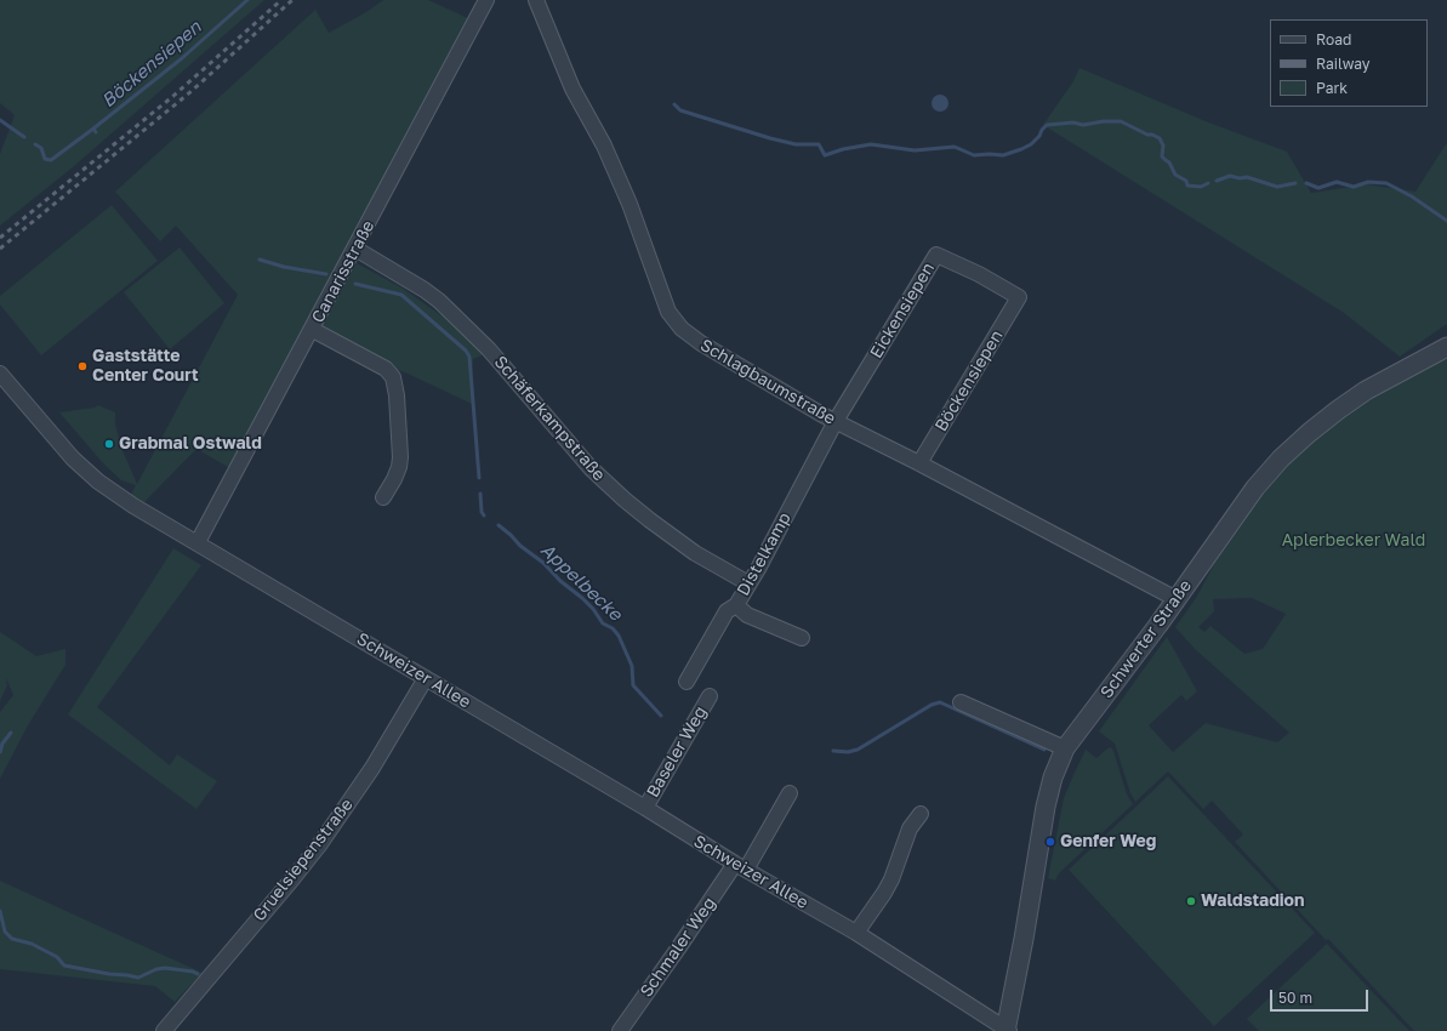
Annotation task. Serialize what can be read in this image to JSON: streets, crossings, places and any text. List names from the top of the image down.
{
  "streets": {
    "street": [
      "Canarisstraße",
      "Eickensiepen",
      "Böckensiepen",
      "Schlagbaumstraße",
      "Schäferkampstraße",
      "Distelkamp",
      "Schwerter Straße",
      "Schweizer Allee",
      "Baseler Weg",
      "Gruelsiepenstraße",
      "Schmaler Weg"
    ]
  },
  "crossings": [
    ["Canarisstraße", "Schäferkampstraße"],
    ["Canarisstraße", "Schweizer Allee"],
    ["Eickensiepen", "Böckensiepen"],
    ["Eickensiepen", "Schlagbaumstraße"],
    ["Eickensiepen", "Distelkamp"],
    ["Böckensiepen", "Schlagbaumstraße"],
    ["Schlagbaumstraße", "Distelkamp"],
    ["Schlagbaumstraße", "Schwerter Straße"],
    ["Schäferkampstraße", "Distelkamp"],
    ["Schwerter Straße", "Schweizer Allee"],
    ["Schweizer Allee", "Baseler Weg"],
    ["Schweizer Allee", "Gruelsiepenstraße"],
    ["Schweizer Allee", "Schmaler Weg"]
  ],
  "water": ["Böckensiepen", "Appelbecke"],
  "parks": ["Aplerbecker Wald"],
  "places": [
    "Gaststätte Center Court",
    "Grabmal Ostwald",
    "Genfer Weg",
    "Waldstadion"
  ],
  "legend": ["Road", "Railway", "Park"],
  "scale_bar": "50 m"
}
